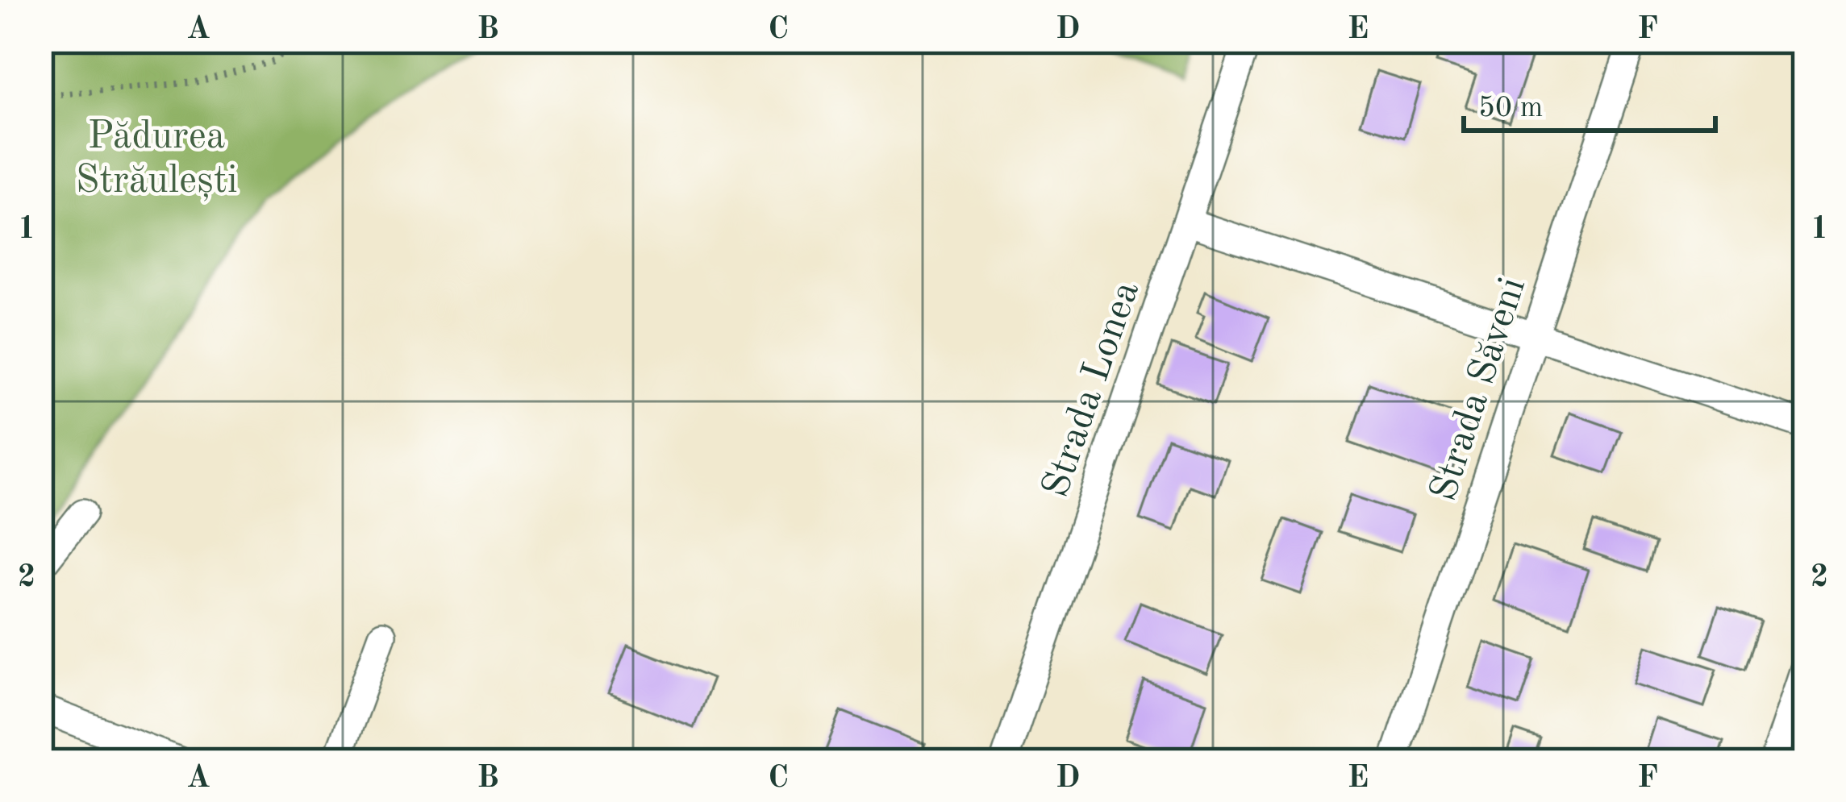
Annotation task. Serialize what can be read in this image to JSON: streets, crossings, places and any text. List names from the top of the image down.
{
  "streets": {
    "street": ["Strada Lonea", "Strada Săveni"]
  },
  "parks": ["Pădurea Străulești"],
  "scale_bar": "50 m",
  "grid": {
    "columns": [
      "A",
      "B",
      "C",
      "D",
      "E",
      "F"
    ],
    "rows": ["1", "2"]
  }
}
